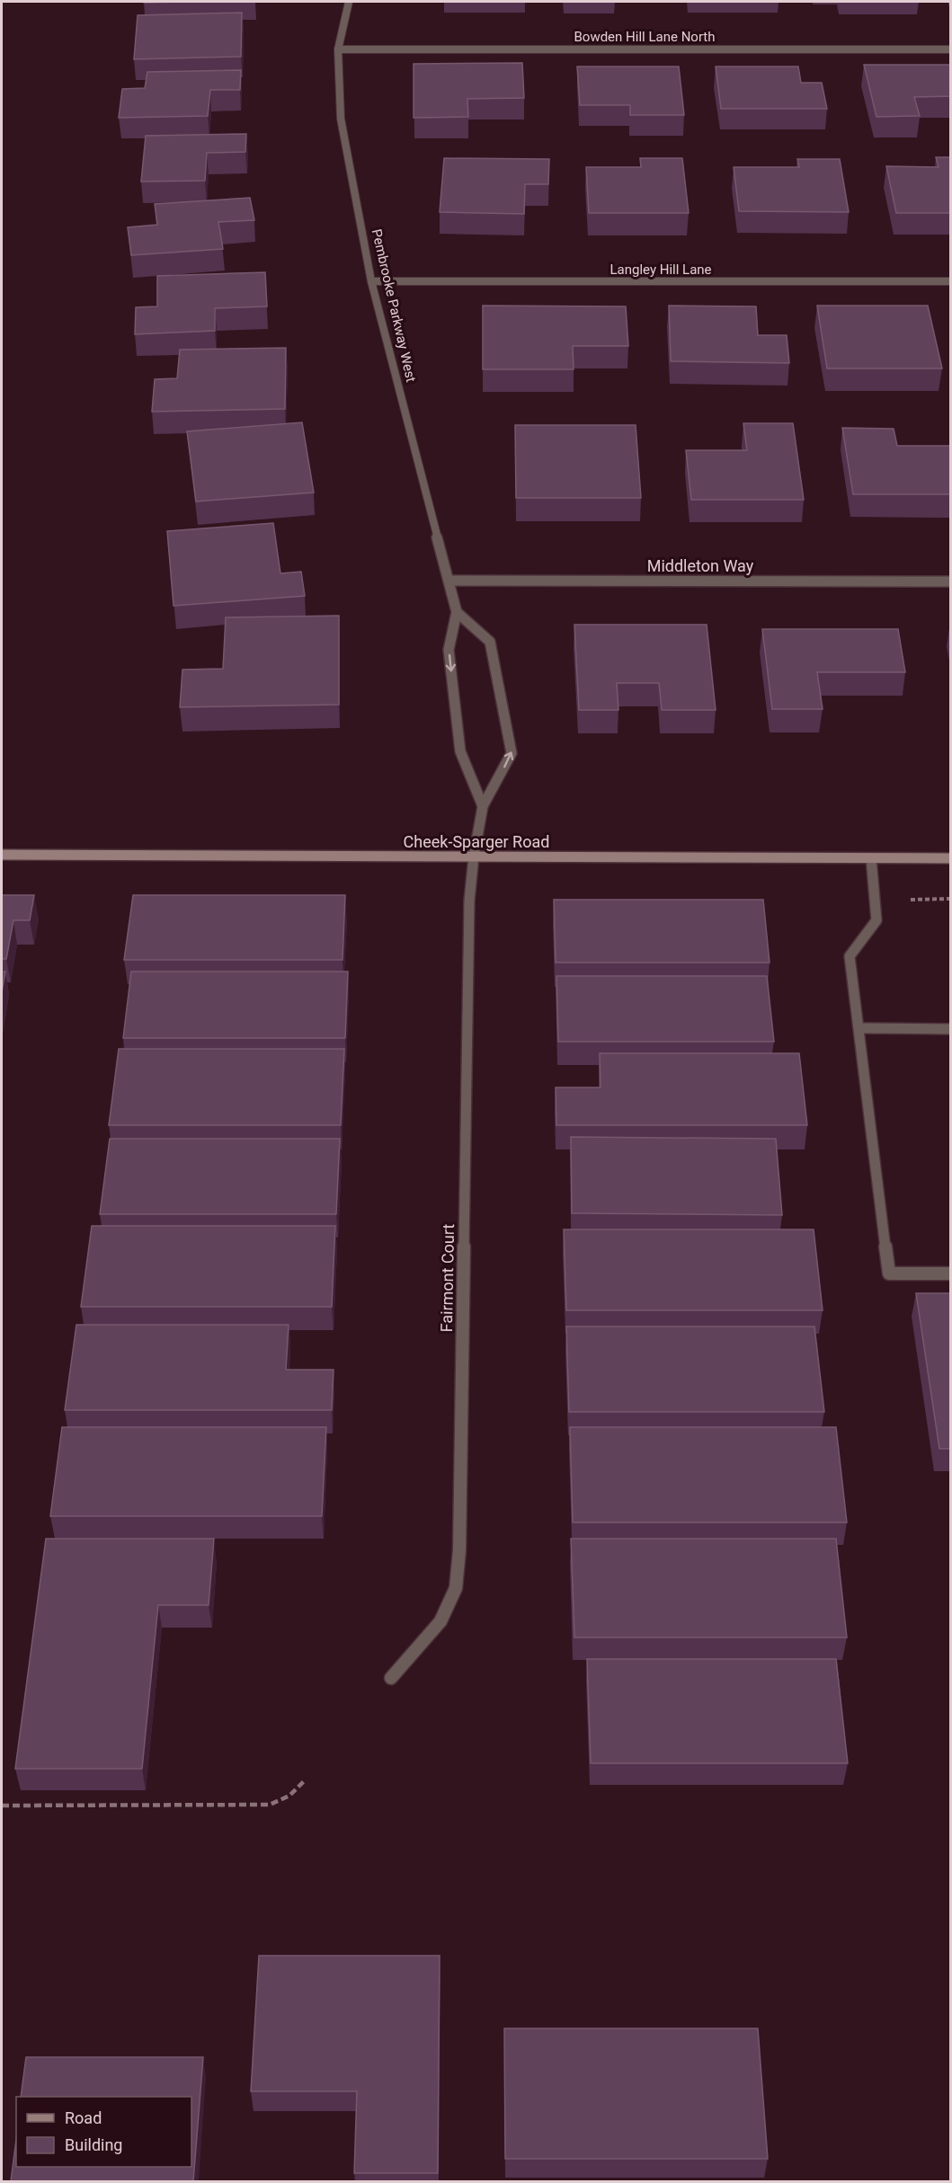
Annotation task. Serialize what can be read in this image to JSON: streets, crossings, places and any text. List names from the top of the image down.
{
  "streets": {
    "main road": ["Cheek-Sparger Road"],
    "street": [
      "Bowden Hill Lane North",
      "Langley Hill Lane",
      "Pembrooke Parkway West",
      "Middleton Way",
      "Fairmont Court"
    ]
  },
  "crossings": [
    ["Bowden Hill Lane North", "Pembrooke Parkway West"],
    ["Langley Hill Lane", "Pembrooke Parkway West"],
    ["Pembrooke Parkway West", "Middleton Way"],
    ["Cheek-Sparger Road", "Fairmont Court"]
  ],
  "legend": ["Road", "Building"]
}
